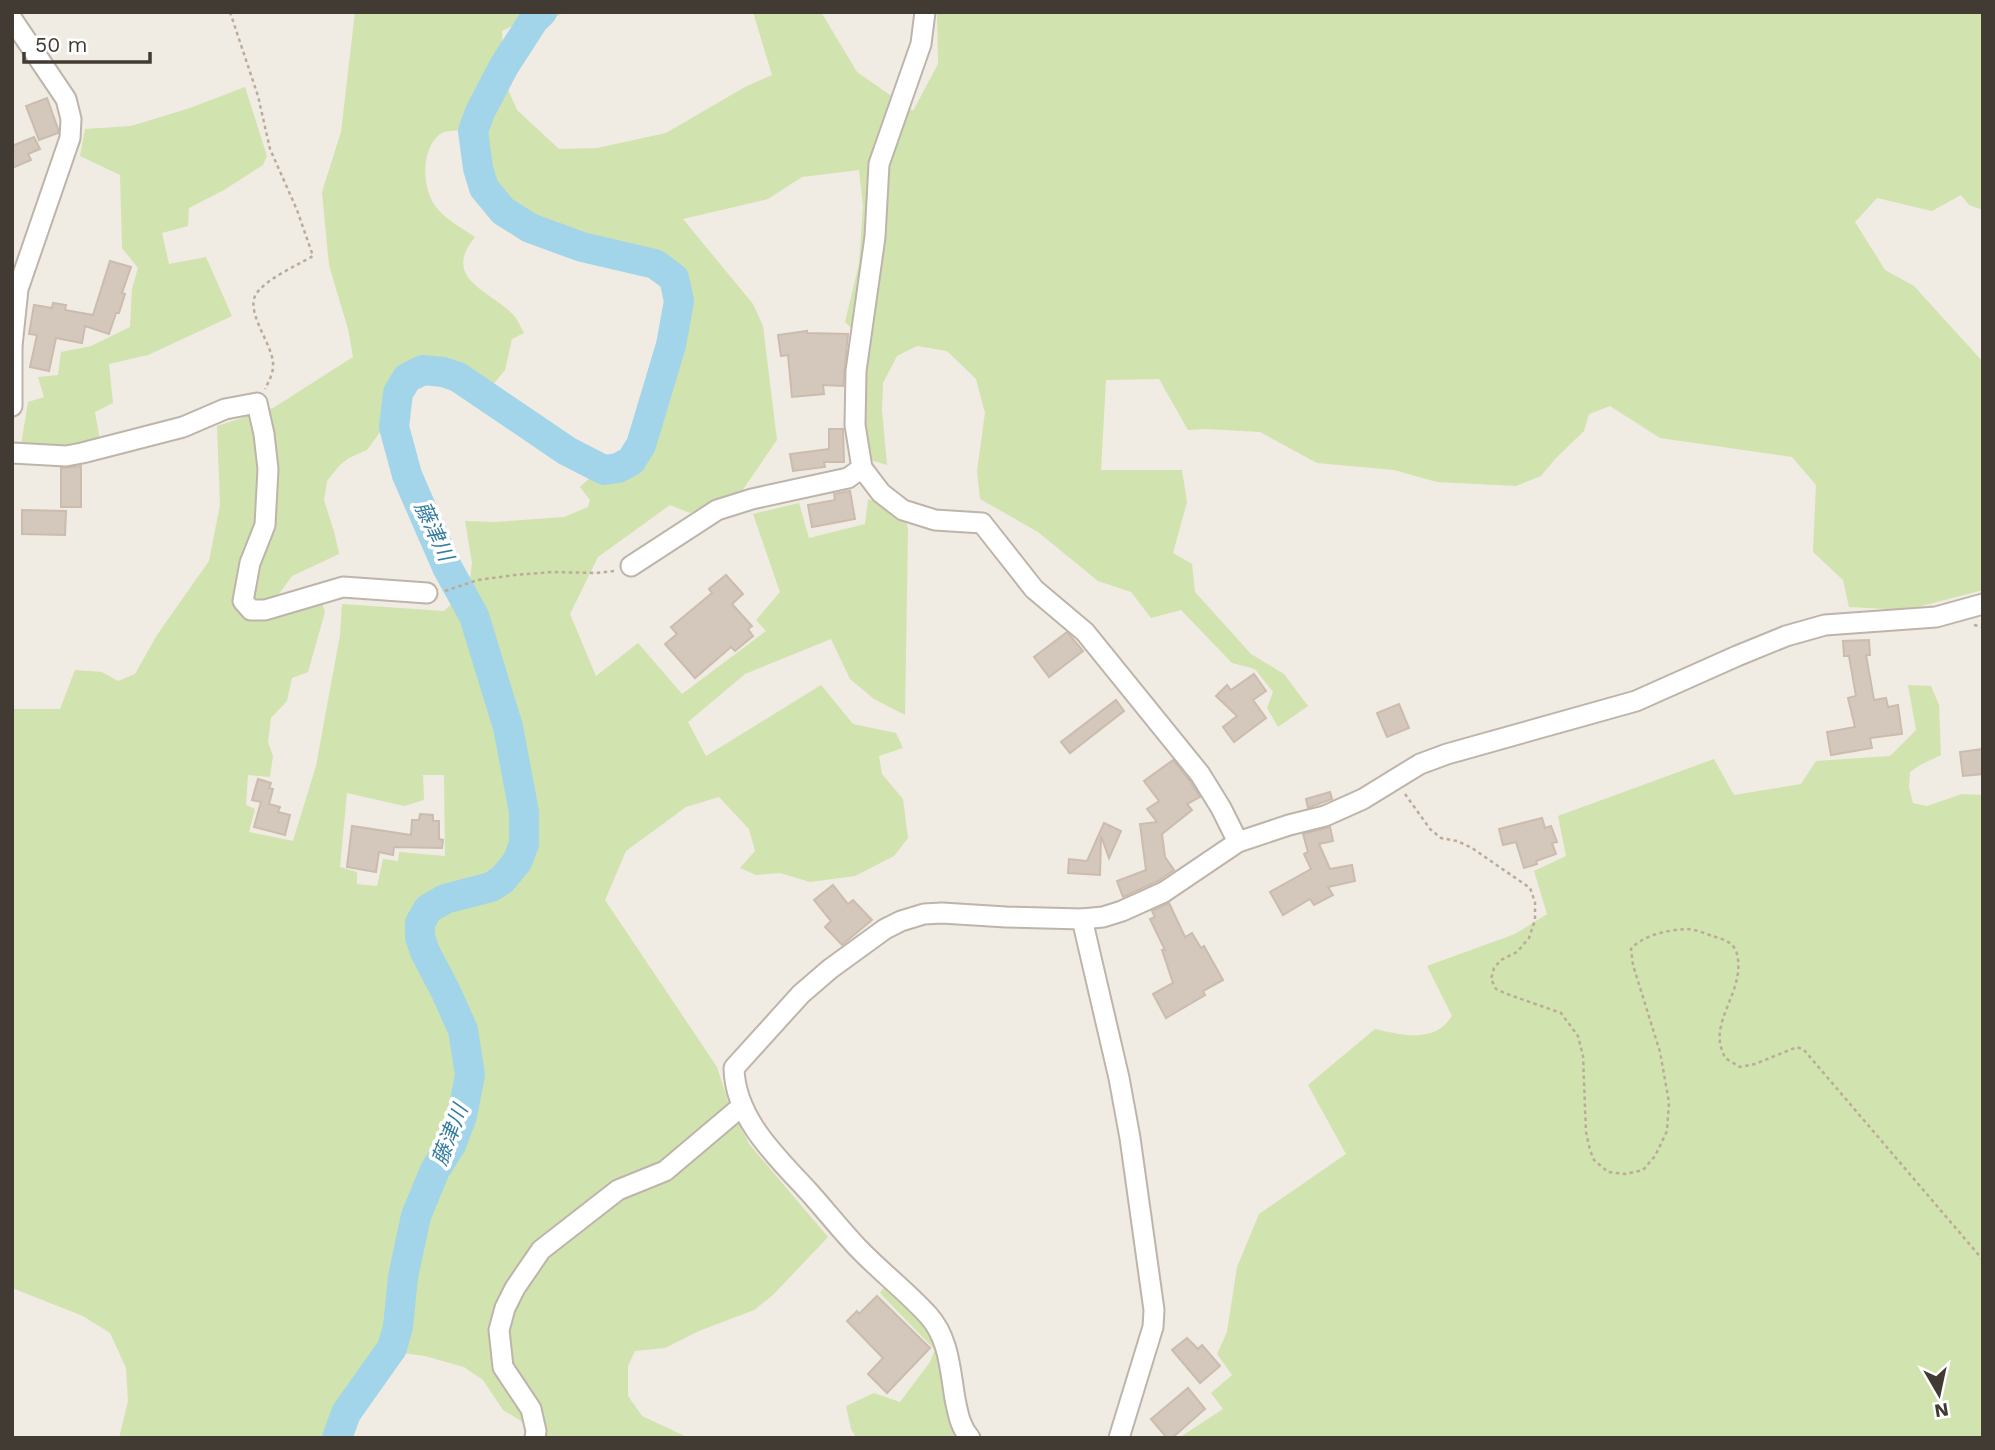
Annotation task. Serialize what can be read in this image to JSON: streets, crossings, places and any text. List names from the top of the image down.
{
  "water": ["藤津川"],
  "scale_bar": "50 m",
  "north": "bottom"
}
